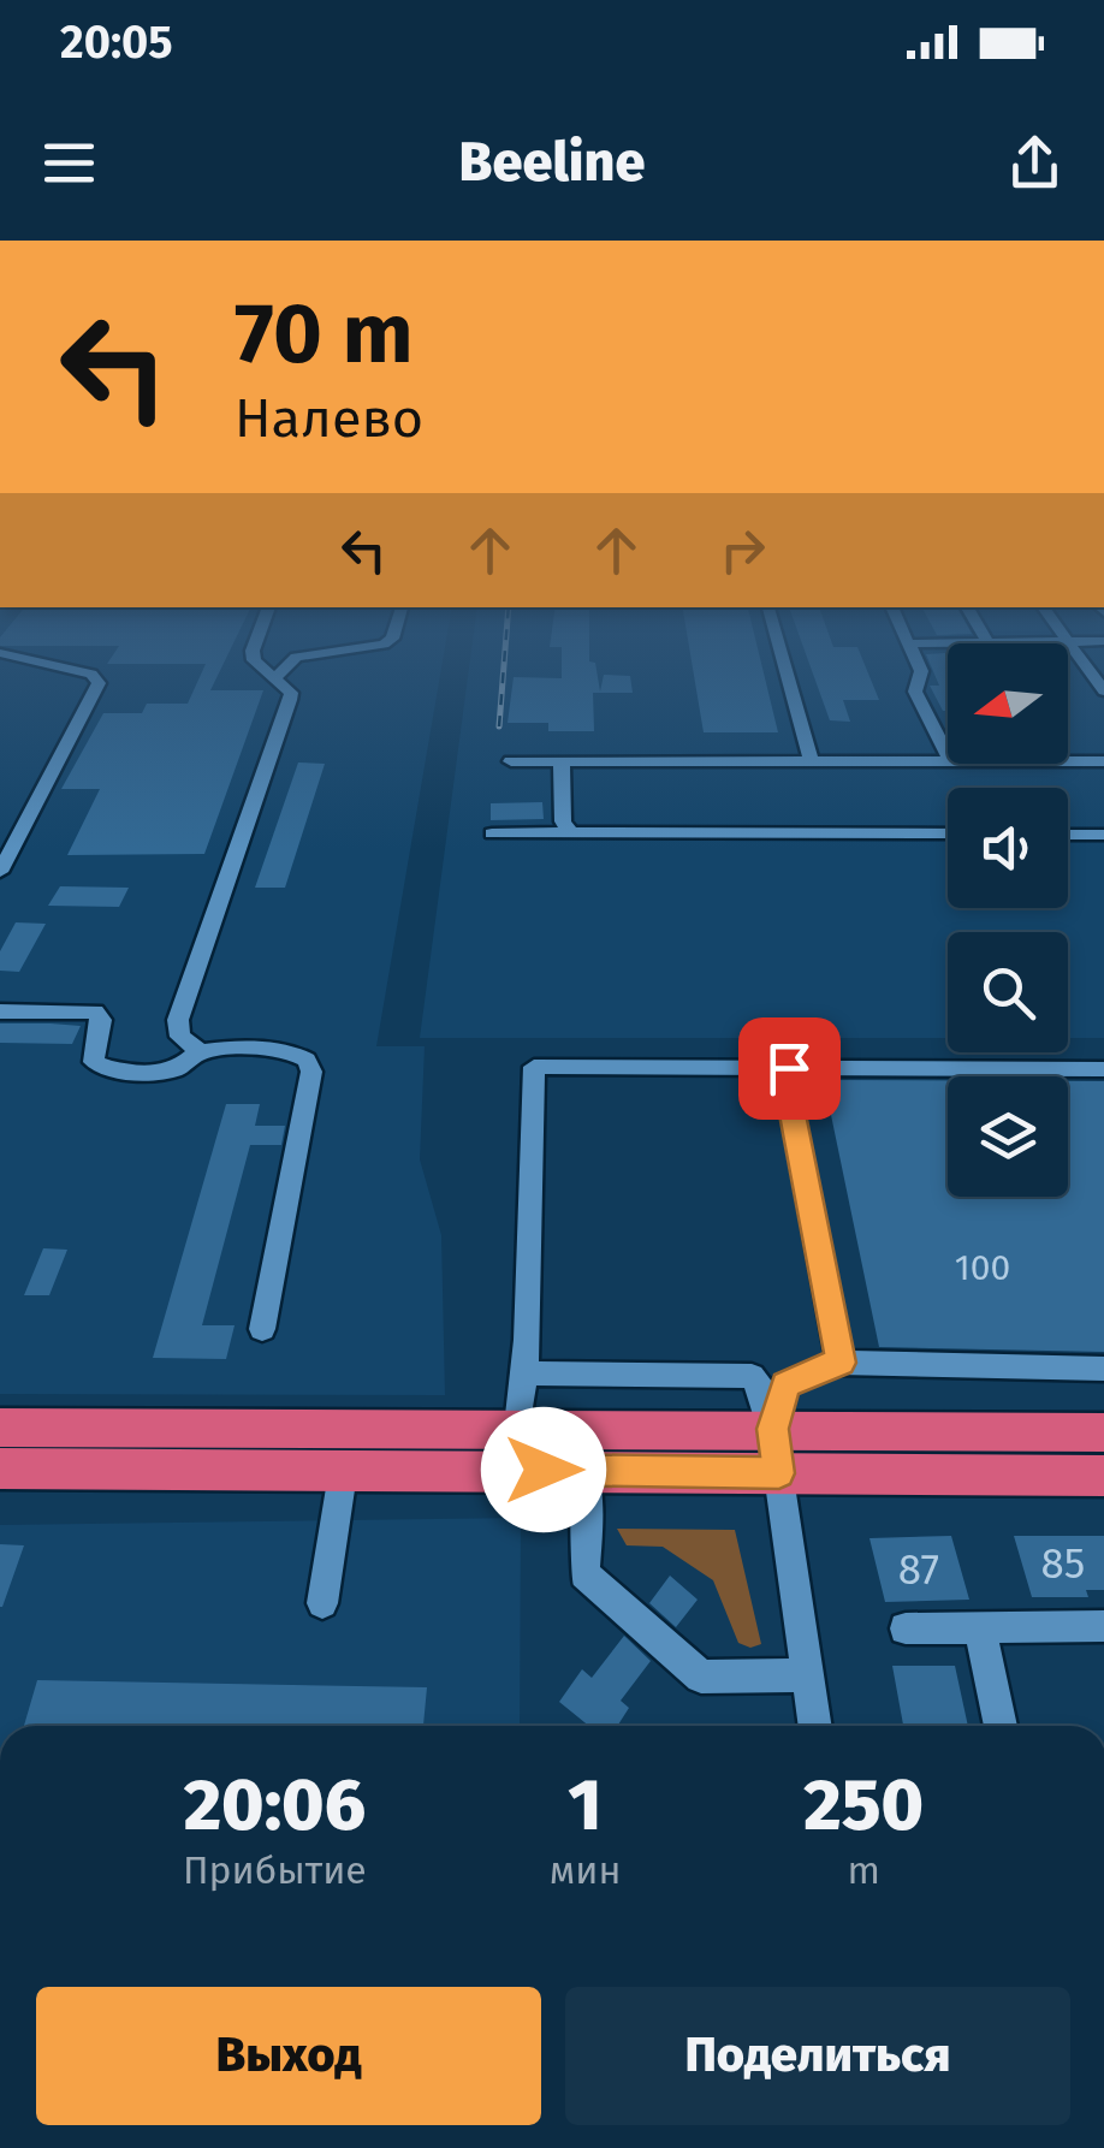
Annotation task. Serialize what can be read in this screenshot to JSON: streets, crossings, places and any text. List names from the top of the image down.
{
  "house_numbers": ["100", "85", "87"],
  "north": "left",
  "page": {
    "status": "20:05",
    "header": "Beeline",
    "turn": ["70 m", "Налево"],
    "eta": [
      "20:06",
      "Прибытие",
      "1",
      "мин",
      "250",
      "m"
    ],
    "buttons": ["Выход", "Поделиться"]
  }
}
